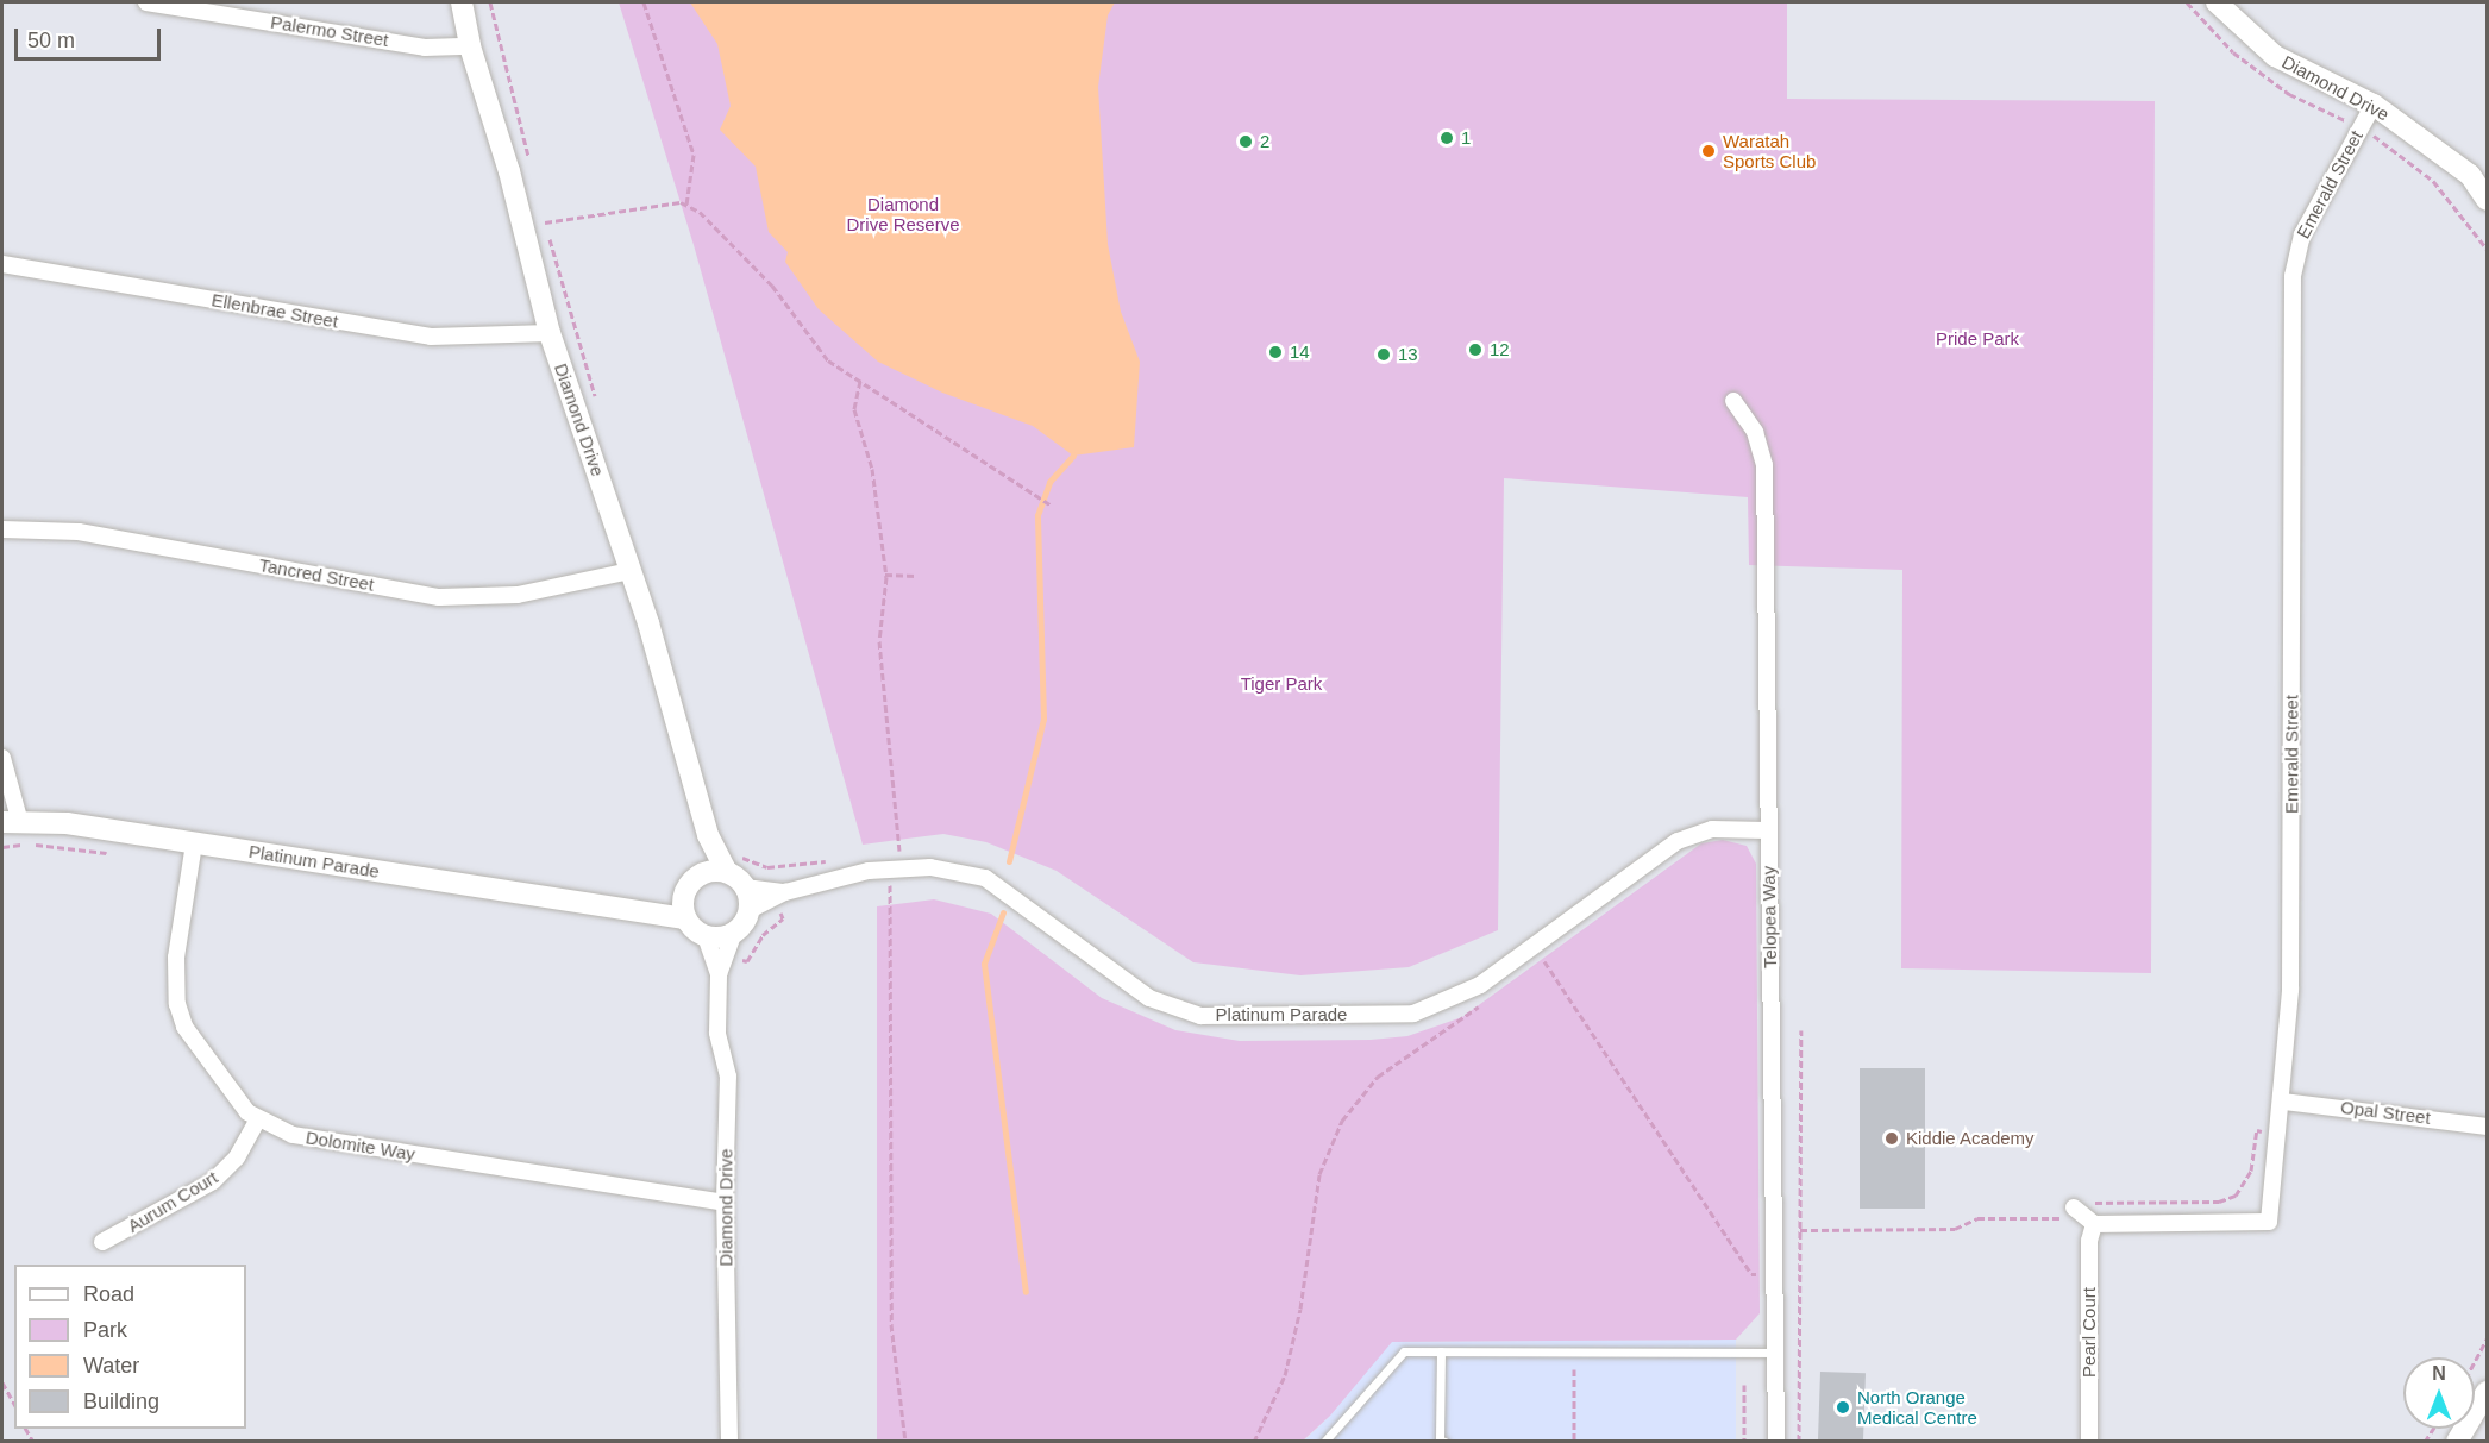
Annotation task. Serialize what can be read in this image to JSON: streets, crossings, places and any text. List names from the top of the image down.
{
  "streets": {
    "street": [
      "Palermo Street",
      "Diamond Drive",
      "Emerald Street",
      "Ellenbrae Street",
      "Tancred Street",
      "Platinum Parade",
      "Telopea Way",
      "Opal Street",
      "Dolomite Way",
      "Aurum Court",
      "Pearl Court"
    ]
  },
  "crossings": [
    ["Palermo Street", "Diamond Drive"],
    ["Diamond Drive", "Emerald Street"],
    ["Diamond Drive", "Ellenbrae Street"],
    ["Diamond Drive", "Tancred Street"],
    ["Diamond Drive", "Platinum Parade"],
    ["Diamond Drive", "Dolomite Way"],
    ["Emerald Street", "Opal Street"],
    ["Emerald Street", "Pearl Court"],
    ["Platinum Parade", "Telopea Way"],
    ["Platinum Parade", "Dolomite Way"],
    ["Dolomite Way", "Aurum Court"]
  ],
  "parks": ["Diamond Drive Reserve", "Pride Park", "Tiger Park"],
  "places": [
    "1",
    "2",
    "Waratah Sports Club",
    "12",
    "14",
    "13",
    "Kiddie Academy",
    "North Orange Medical Centre"
  ],
  "legend": [
    "Road",
    "Park",
    "Water",
    "Building"
  ],
  "scale_bar": "50 m",
  "north": "top"
}
